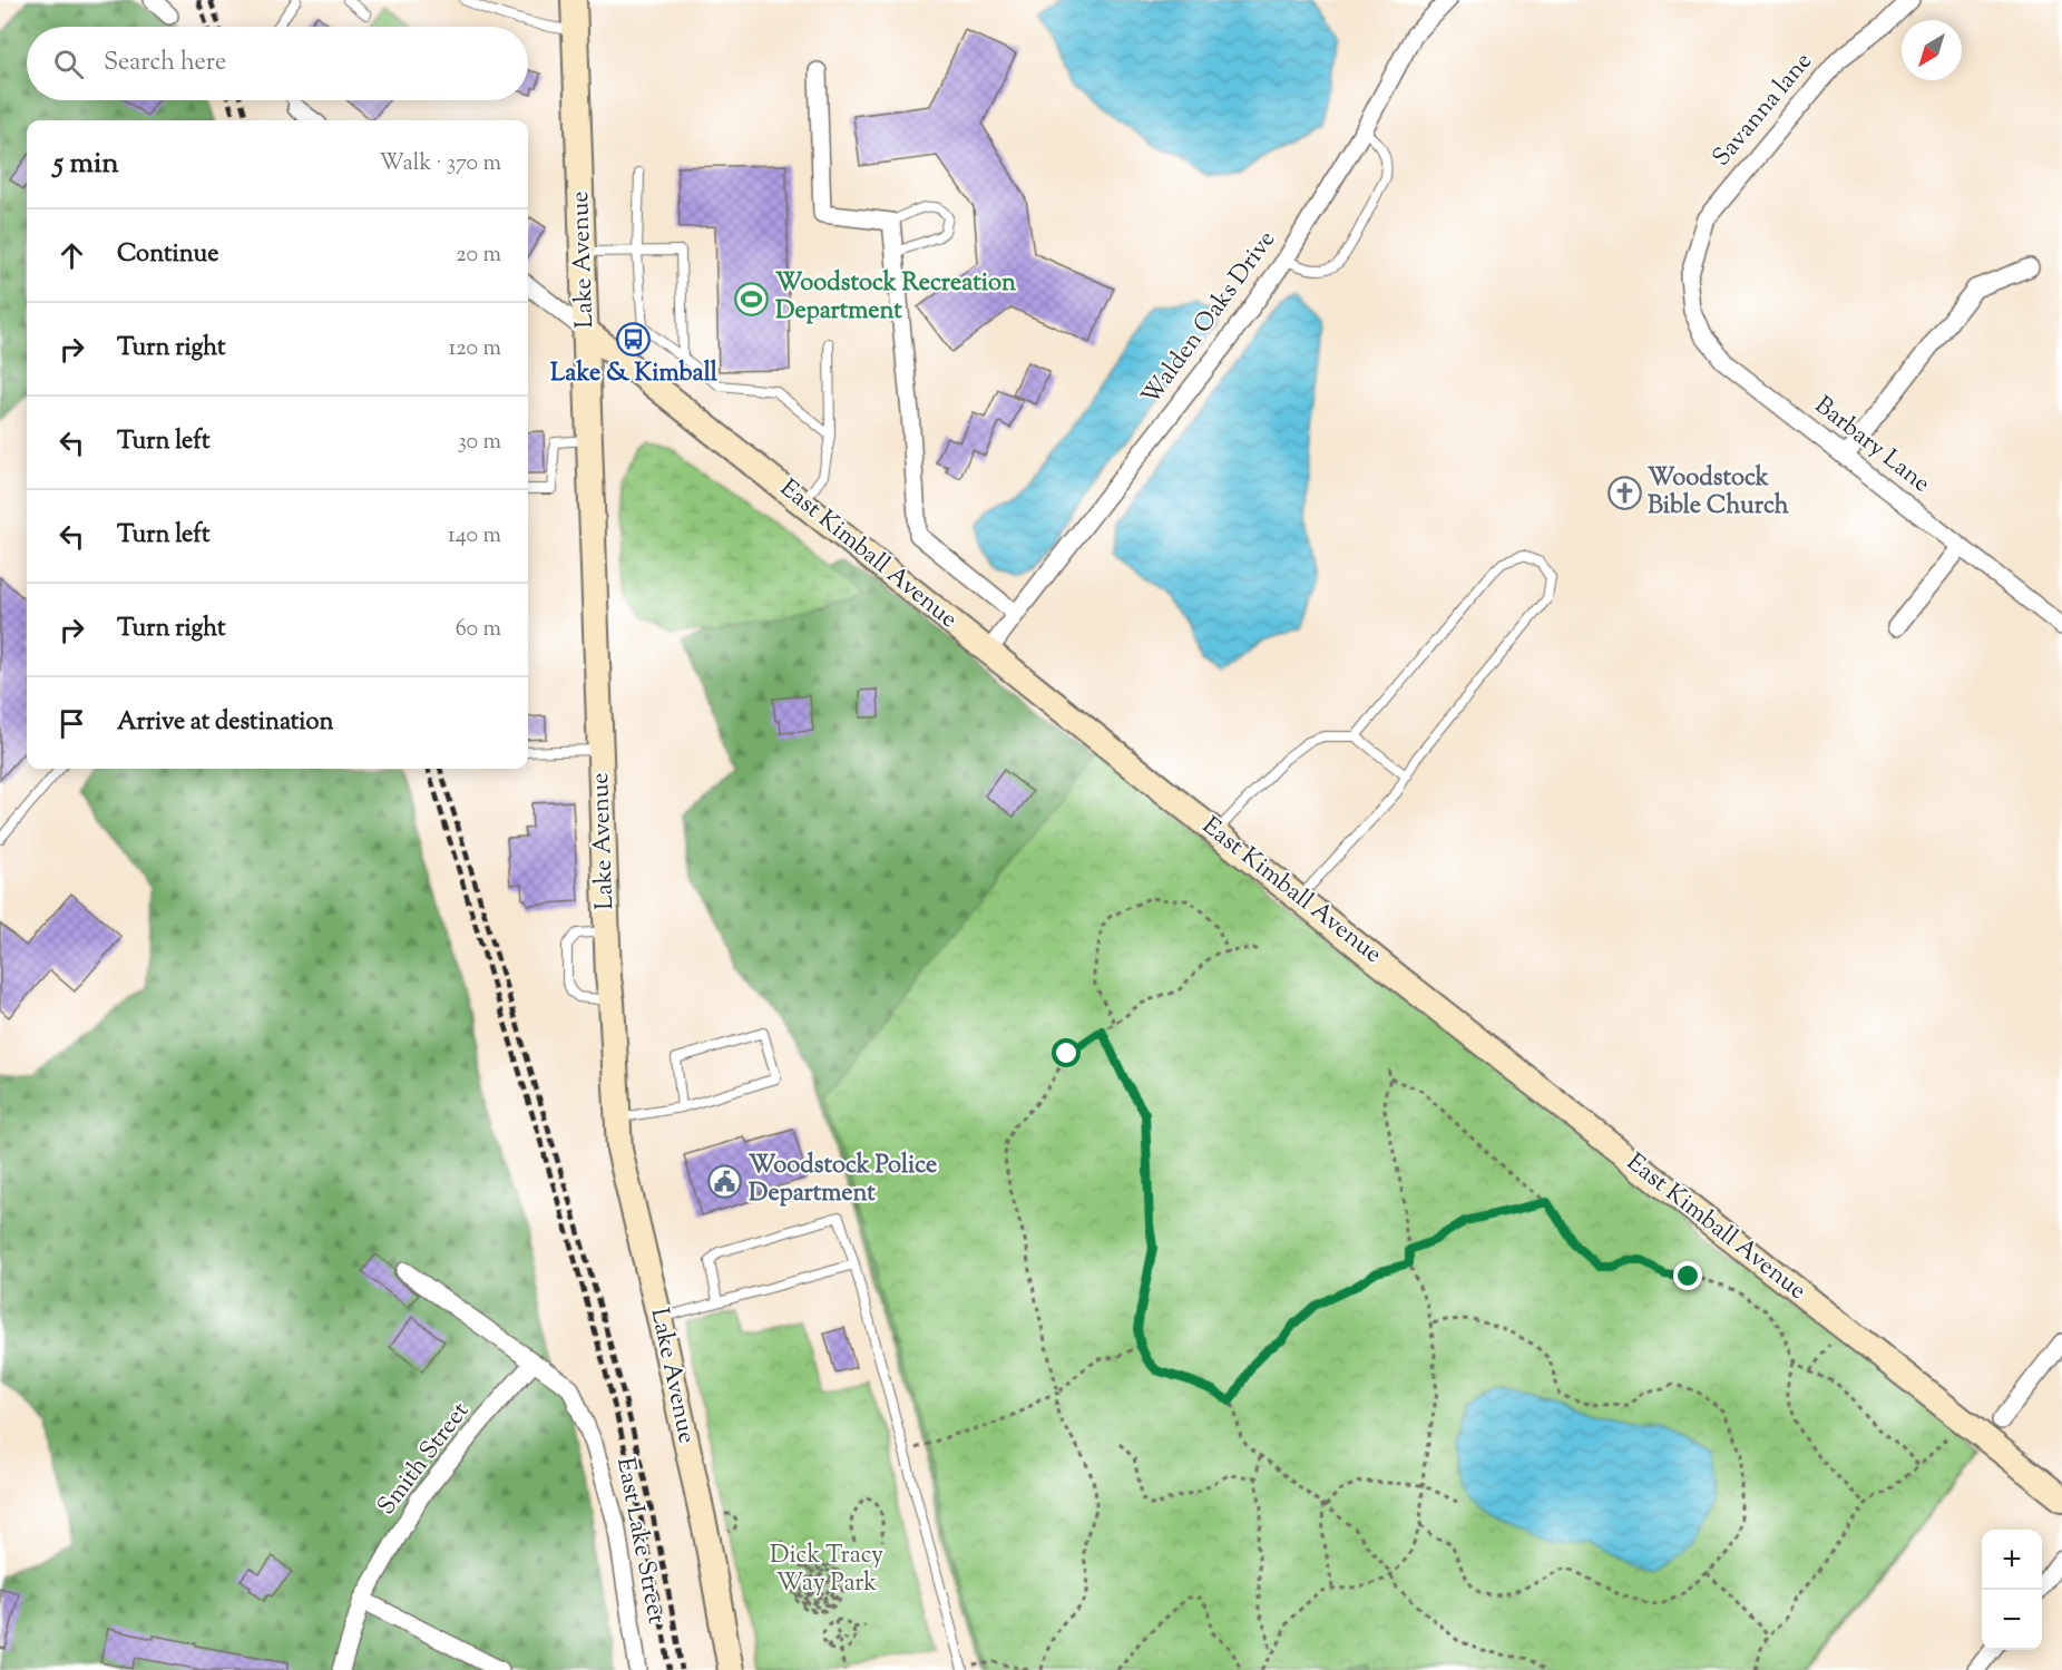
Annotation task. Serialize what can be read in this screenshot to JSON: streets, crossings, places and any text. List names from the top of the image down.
{
  "streets": {
    "street": [
      "Savanna lane",
      "Lake Avenue",
      "Walden Oaks Drive",
      "Barbary Lane",
      "East Kimball Avenue",
      "Smith Street",
      "East Lake Street"
    ]
  },
  "crossings": [
    ["Savanna lane", "Barbary Lane"],
    ["Lake Avenue", "East Kimball Avenue"],
    ["Walden Oaks Drive", "East Kimball Avenue"],
    ["Smith Street", "East Lake Street"]
  ],
  "parks": ["Dick Tracy Way Park"],
  "places": {
    "sports": ["Woodstock Recreation Department"],
    "bus stop": ["Lake & Kimball"],
    "church": ["Woodstock Bible Church"],
    "public building": ["Woodstock Police Department"]
  },
  "north": "bottom left",
  "page": {
    "search": "Search here",
    "heading": ["5 min", "Walk · 370 m"],
    "list": [
      ["Continue", "20 m"],
      ["Turn right", "120 m"],
      ["Turn left", "30 m"],
      ["Turn left", "140 m"],
      ["Turn right", "60 m"],
      "Arrive at destination"
    ],
    "map_buttons": ["+", "−"]
  }
}
